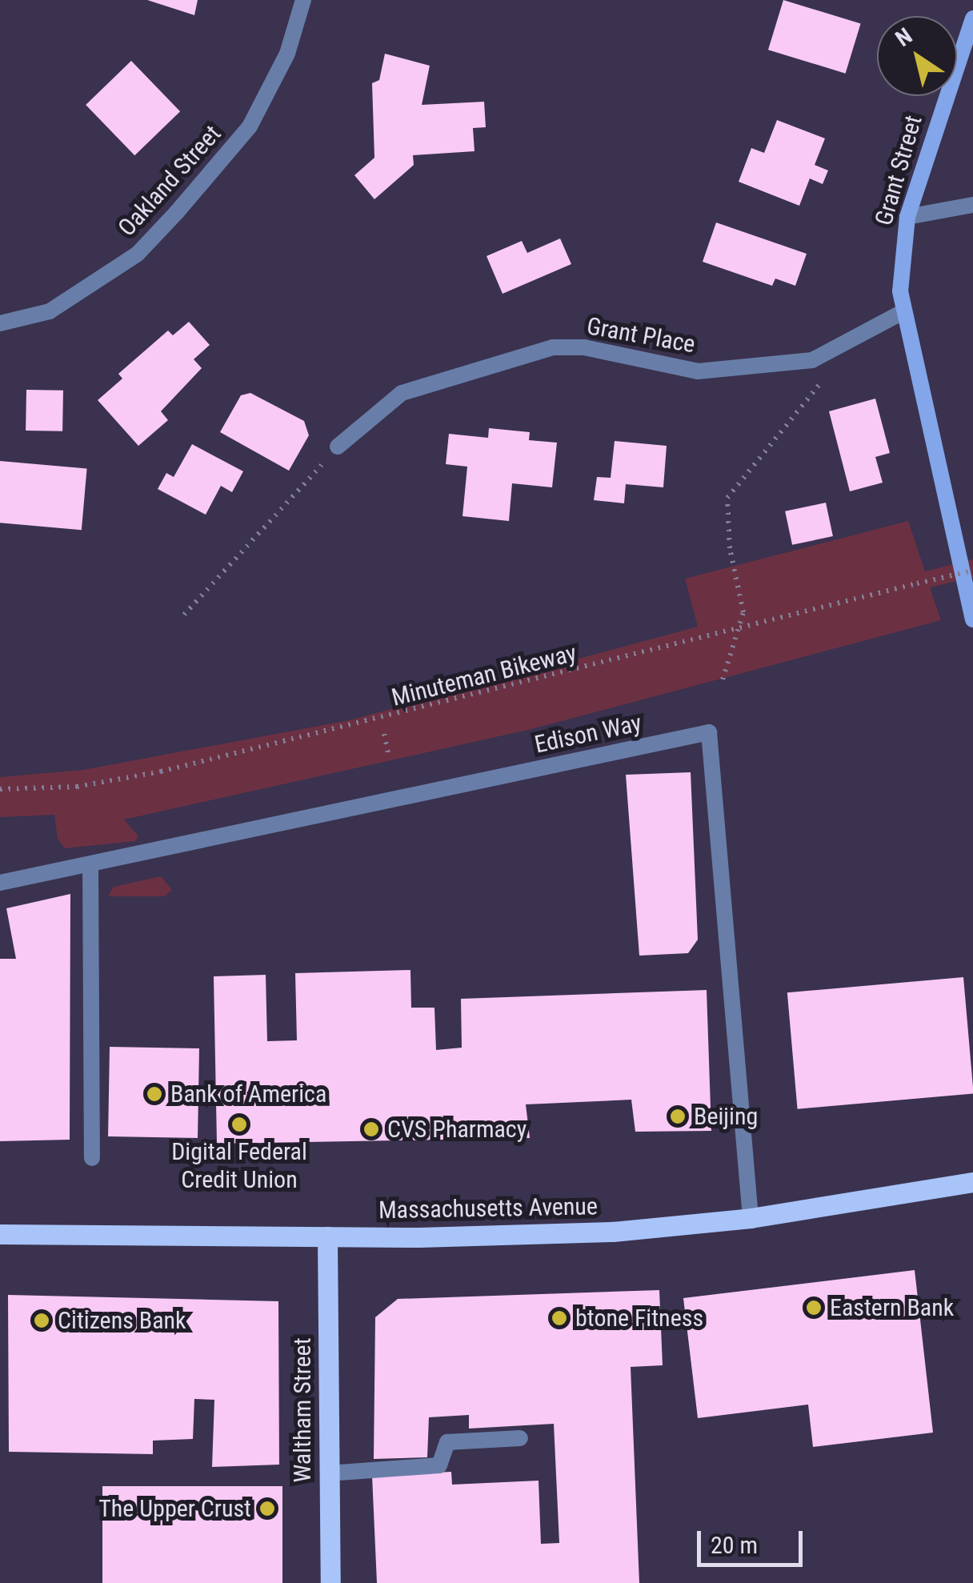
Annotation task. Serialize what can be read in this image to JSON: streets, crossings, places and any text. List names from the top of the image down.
{
  "streets": {
    "main road": ["Massachusetts Avenue", "Waltham Street"],
    "street": [
      "Grant Street",
      "Oakland Street",
      "Grant Place",
      "Edison Way"
    ],
    "path": ["Minuteman Bikeway"]
  },
  "crossings": [
    ["Grant Street", "Grant Place"],
    ["Edison Way", "Massachusetts Avenue"],
    ["Massachusetts Avenue", "Waltham Street"]
  ],
  "places": [
    "Bank of America",
    "Beijing",
    "Digital Federal Credit Union",
    "CVS Pharmacy",
    "Eastern Bank",
    "btone Fitness",
    "Citizens Bank",
    "The Upper Crust"
  ],
  "scale_bar": "20 m",
  "north": "top left"
}
